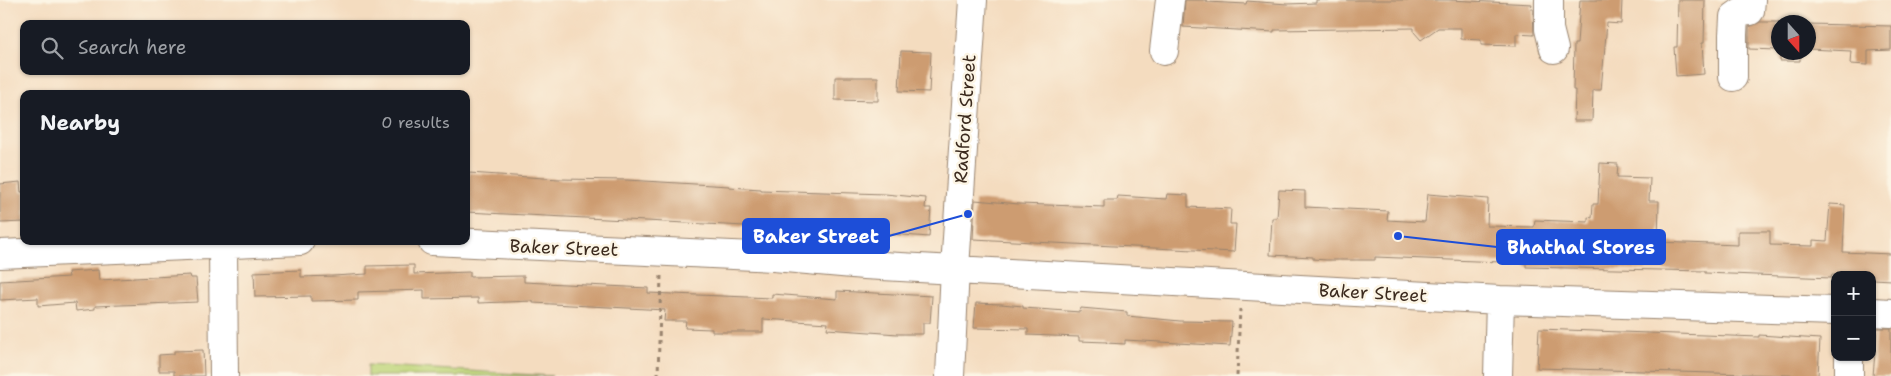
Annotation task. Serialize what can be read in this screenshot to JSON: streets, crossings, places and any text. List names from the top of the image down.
{
  "streets": {
    "street": ["Radford Street", "Baker Street"]
  },
  "crossings": [
    ["Radford Street", "Baker Street"]
  ],
  "places": ["Baker Street", "Bhathal Stores"],
  "north": "bottom",
  "page": {
    "search": "Search here",
    "heading": ["Nearby", "0 results"],
    "map_buttons": ["+", "−"]
  }
}
